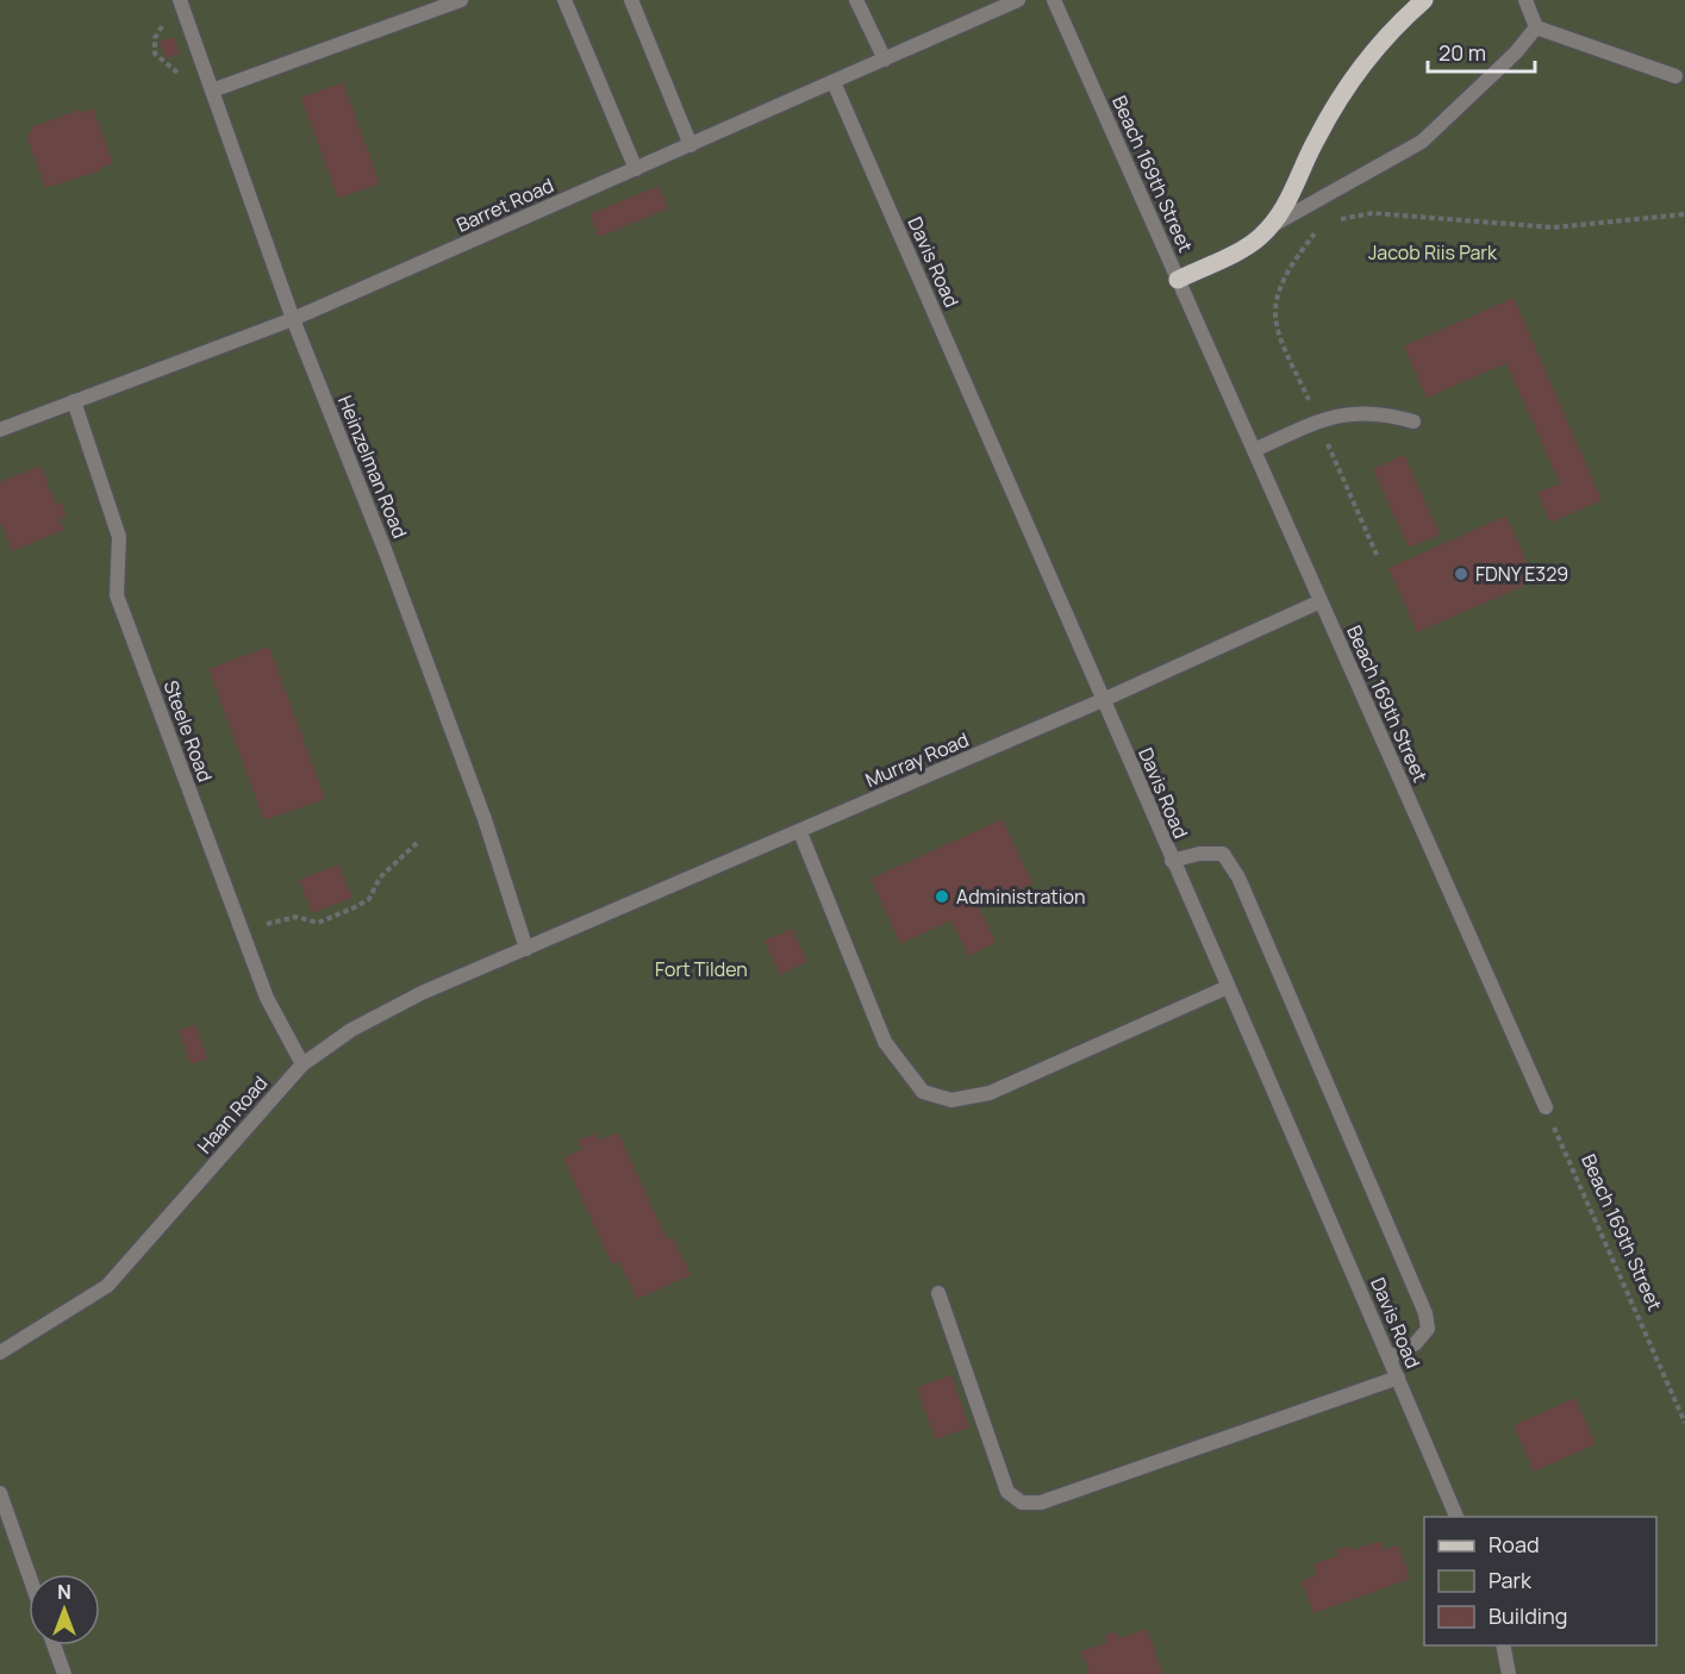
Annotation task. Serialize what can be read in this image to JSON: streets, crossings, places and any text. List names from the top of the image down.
{
  "streets": {
    "street": [
      "Beach 169th Street",
      "Barret Road",
      "Davis Road",
      "Heinzelman Road",
      "Steele Road",
      "Murray Road",
      "Haan Road"
    ]
  },
  "crossings": [
    ["Beach 169th Street", "Murray Road"],
    ["Barret Road", "Davis Road"],
    ["Barret Road", "Heinzelman Road"],
    ["Barret Road", "Steele Road"],
    ["Davis Road", "Murray Road"],
    ["Heinzelman Road", "Murray Road"],
    ["Heinzelman Road", "Haan Road"],
    ["Steele Road", "Haan Road"],
    ["Murray Road", "Haan Road"]
  ],
  "parks": ["Jacob Riis Park", "Fort Tilden"],
  "places": ["FDNY E329", "Administration"],
  "legend": ["Road", "Park", "Building"],
  "scale_bar": "20 m",
  "north": "top"
}
